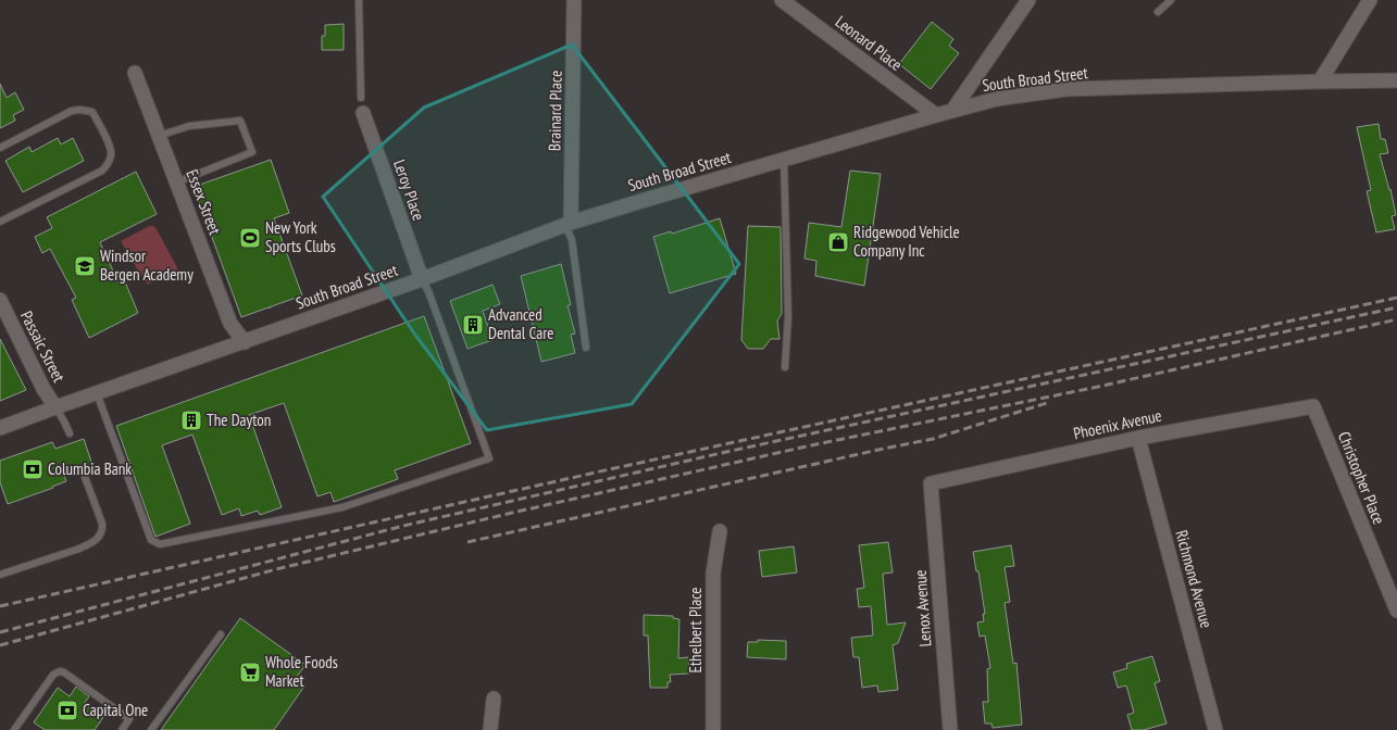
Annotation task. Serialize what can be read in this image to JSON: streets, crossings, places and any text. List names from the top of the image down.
{
  "streets": {
    "street": [
      "Leonard Place",
      "South Broad Street",
      "Brainard Place",
      "Leroy Place",
      "Essex Street",
      "Passaic Street",
      "Phoenix Avenue",
      "Christopher Place",
      "Richmond Avenue",
      "Lenox Avenue",
      "Ethelbert Place"
    ]
  },
  "crossings": [
    ["Leonard Place", "South Broad Street"],
    ["South Broad Street", "Brainard Place"],
    ["South Broad Street", "Leroy Place"],
    ["South Broad Street", "Essex Street"],
    ["South Broad Street", "Passaic Street"],
    ["Phoenix Avenue", "Christopher Place"],
    ["Phoenix Avenue", "Richmond Avenue"],
    ["Phoenix Avenue", "Lenox Avenue"]
  ],
  "places": {
    "sports": ["New York Sports Clubs"],
    "shop": ["Ridgewood Vehicle Company Inc"],
    "school or university": ["Windsor Bergen Academy"],
    "building": ["Advanced Dental Care", "The Dayton"],
    "bank": ["Columbia Bank", "Capital One"],
    "supermarket": ["Whole Foods Market"]
  }
}
